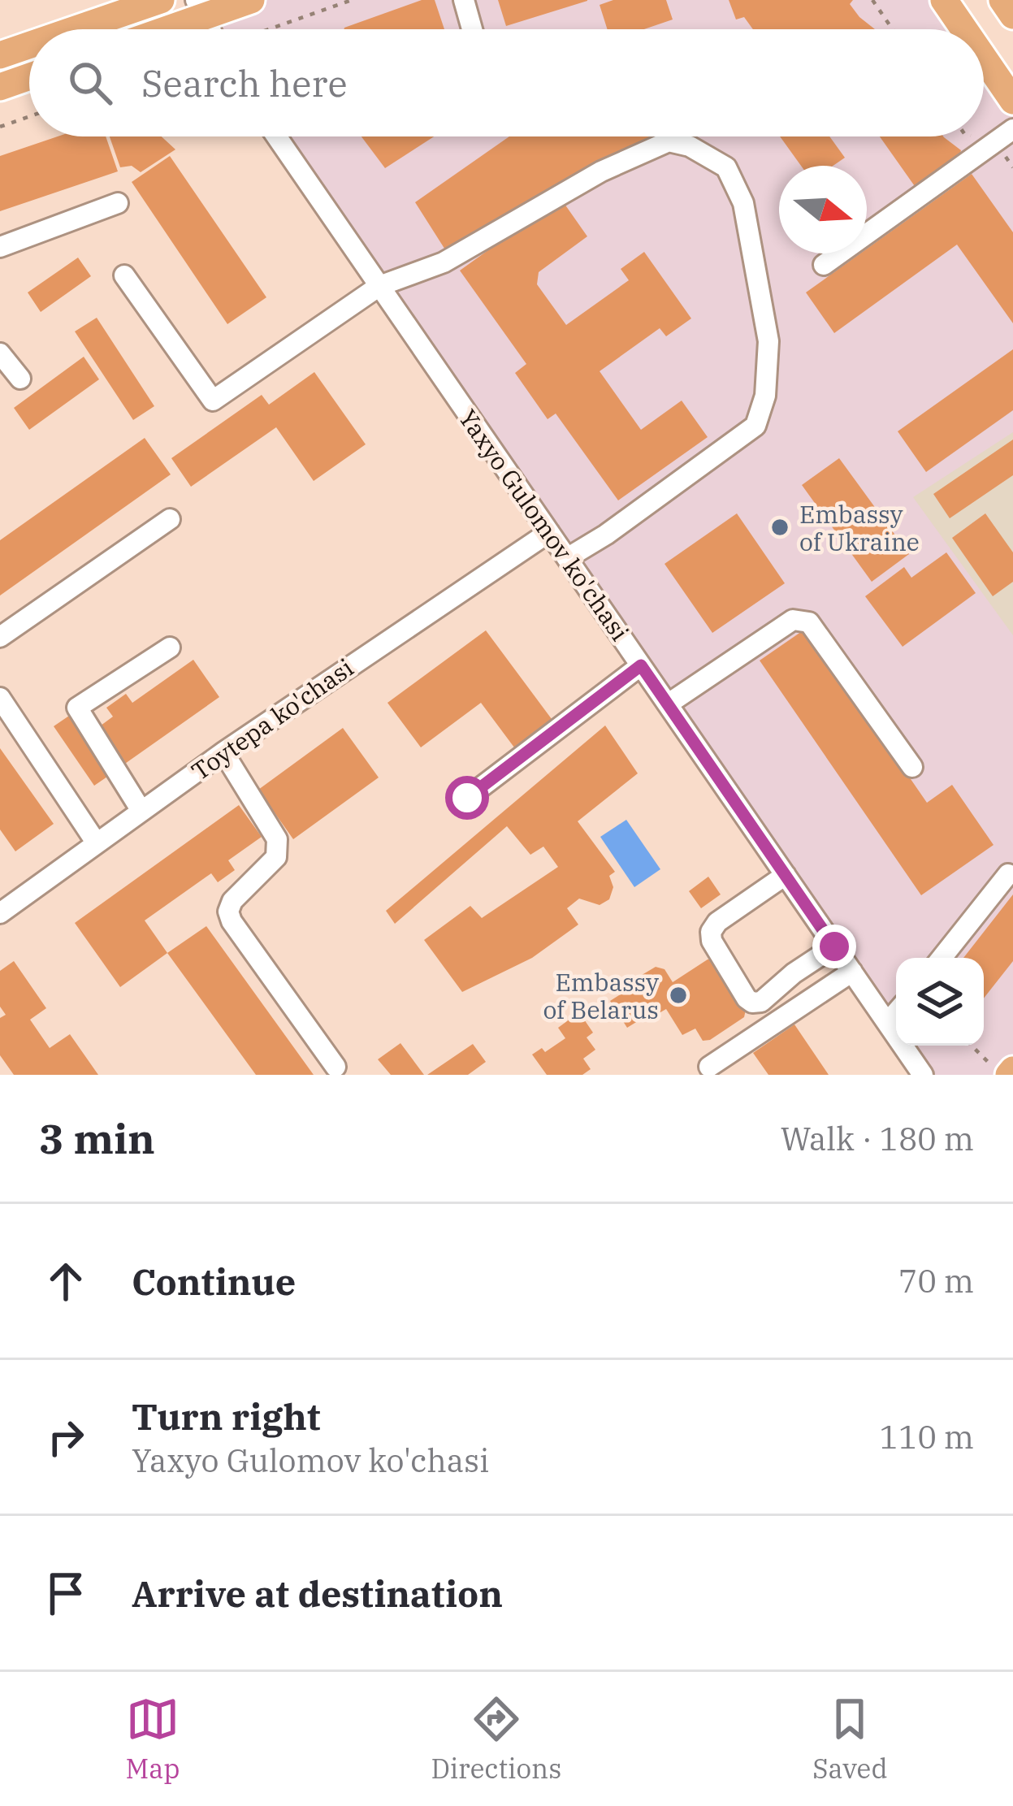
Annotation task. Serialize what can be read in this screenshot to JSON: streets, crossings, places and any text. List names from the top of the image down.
{
  "streets": {
    "street": ["Yaxyo Gulomov ko'chasi", "Toytepa ko'chasi"]
  },
  "crossings": [
    ["Yaxyo Gulomov ko'chasi", "Toytepa ko'chasi"]
  ],
  "places": ["Embassy of Ukraine", "Embassy of Belarus"],
  "north": "right",
  "page": {
    "search": "Search here",
    "heading": ["3 min", "Walk · 180 m"],
    "list": [
      ["Continue", "70 m"],
      ["Turn right", "Yaxyo Gulomov ko'chasi", "110 m"],
      "Arrive at destination"
    ],
    "nav": ["Map", "Directions", "Saved"]
  }
}
